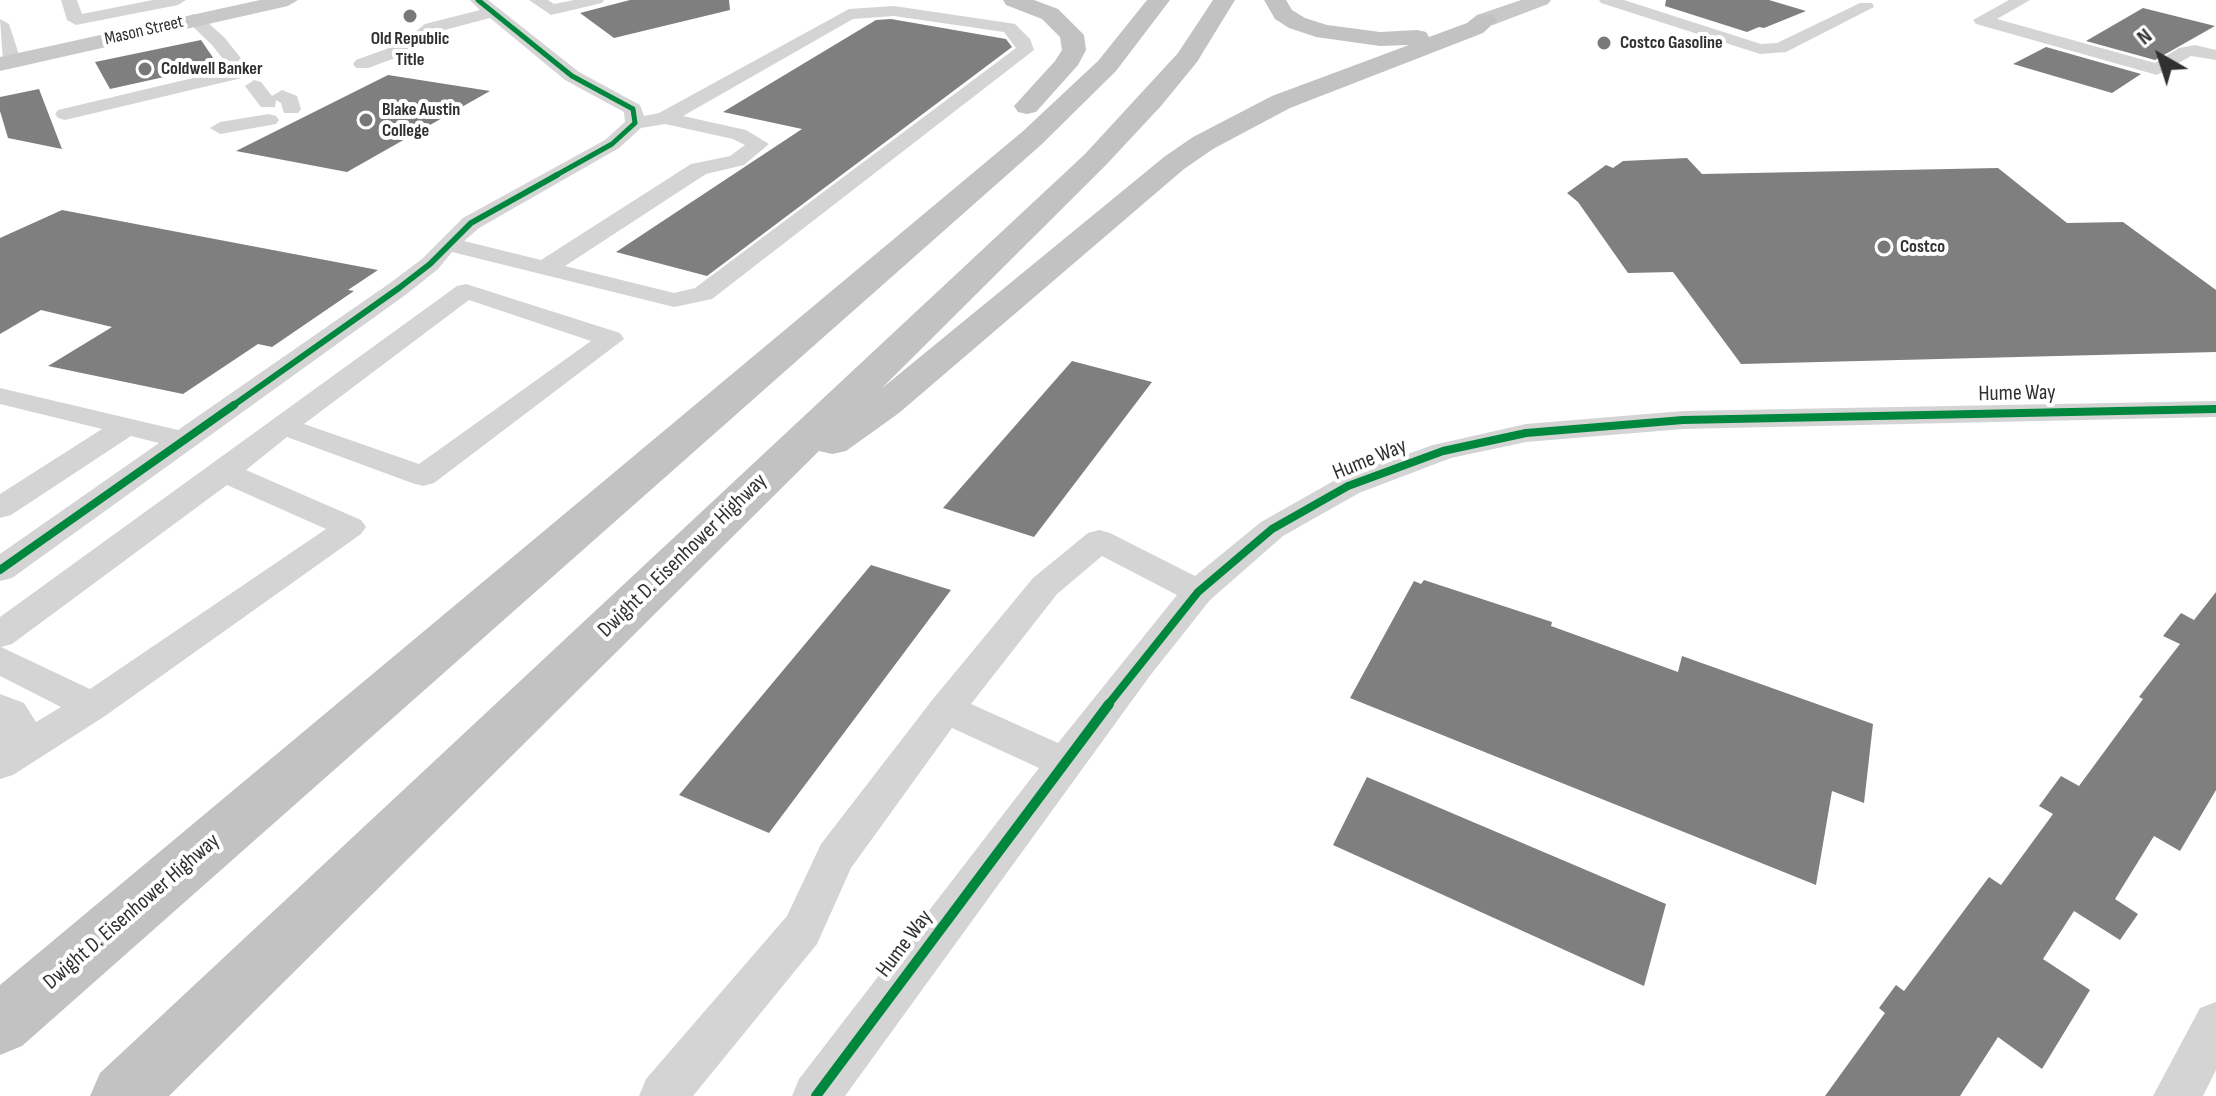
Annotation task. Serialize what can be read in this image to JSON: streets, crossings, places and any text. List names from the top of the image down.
{
  "streets": {
    "highway": ["Dwight D. Eisenhower Highway"],
    "main road": ["Mason Street"],
    "street": ["Hume Way"]
  },
  "places": [
    "Old Republic Title",
    "Costco Gasoline",
    "Coldwell Banker",
    "Blake Austin College",
    "Costco"
  ],
  "north": "top left"
}
